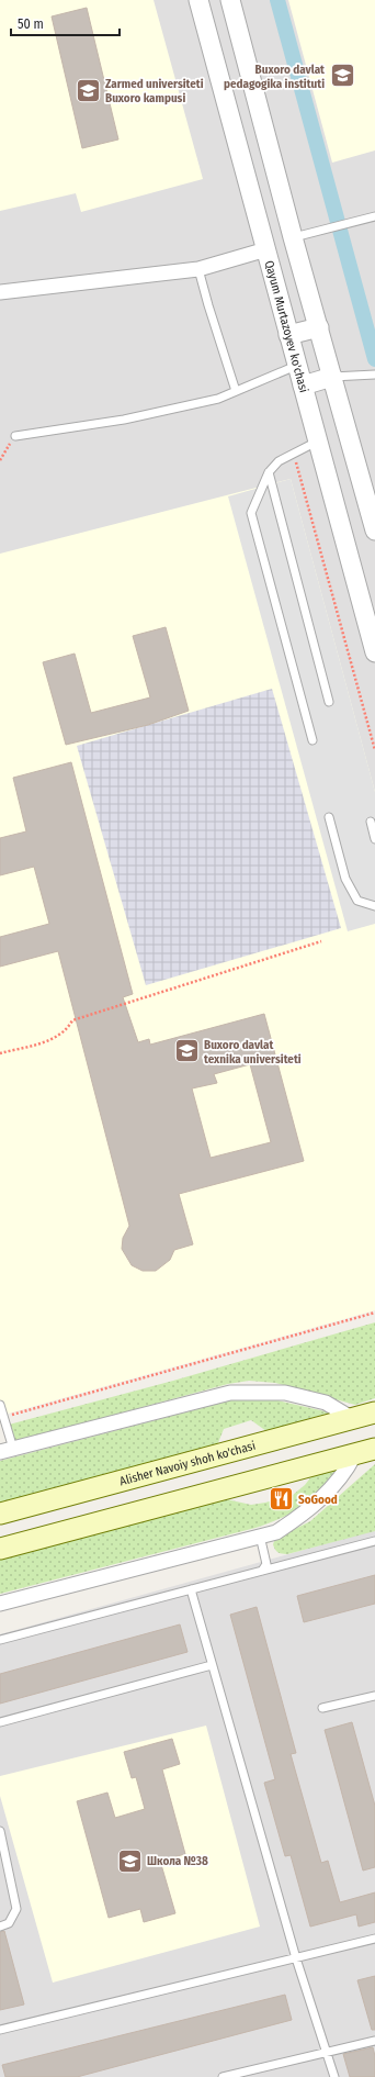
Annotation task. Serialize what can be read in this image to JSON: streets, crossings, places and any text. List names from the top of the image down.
{
  "streets": {
    "main road": ["Alisher Navoiy shoh ko'chasi"],
    "street": ["Qayum Murtazoyev ko'chasi"]
  },
  "places": {
    "school or university": [
      "Buxoro davlat pedagogika instituti",
      "Zarmed universiteti Buxoro kampusi",
      "Buxoro davlat texnika universiteti",
      "Школа №38"
    ],
    "restaurant": ["SoGood"]
  },
  "scale_bar": "50 m"
}
